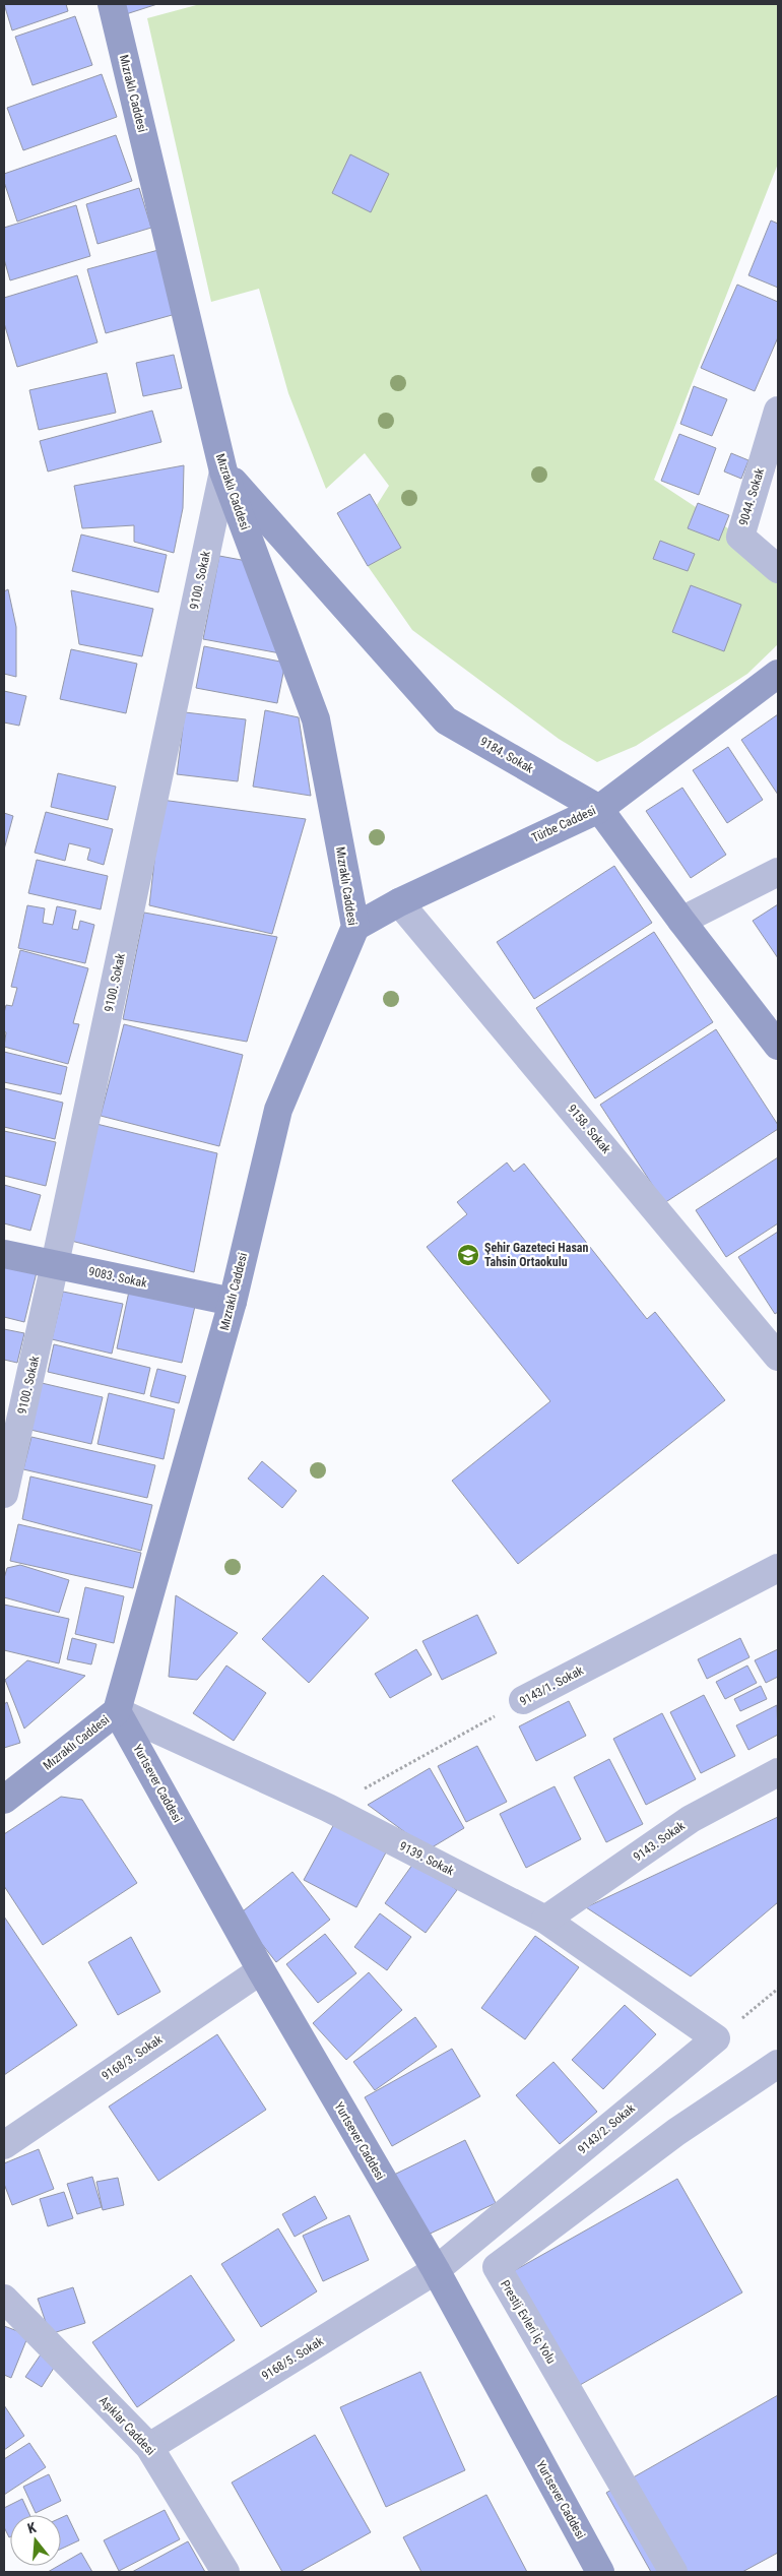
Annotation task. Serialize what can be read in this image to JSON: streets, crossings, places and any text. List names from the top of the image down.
{
  "streets": {
    "main road": [
      "Mızraklı Caddesi",
      "9184. Sokak",
      "Türbe Caddesi",
      "9083. Sokak",
      "Yurtsever Caddesi"
    ],
    "street": [
      "9044. Sokak",
      "9100. Sokak",
      "9158. Sokak",
      "9143/1. Sokak",
      "9143. Sokak",
      "9139. Sokak",
      "9168/3. Sokak",
      "9143/2. Sokak",
      "Prestij Evleri İç Yolu",
      "9168/5. Sokak",
      "Aşıklar Caddesi"
    ]
  },
  "crossings": [
    ["Mızraklı Caddesi", "9100. Sokak"],
    ["Mızraklı Caddesi", "9184. Sokak"],
    ["Mızraklı Caddesi", "Türbe Caddesi"],
    ["Mızraklı Caddesi", "9083. Sokak"],
    ["Mızraklı Caddesi", "Yurtsever Caddesi"],
    ["Mızraklı Caddesi", "9139. Sokak"],
    ["9100. Sokak", "9184. Sokak"],
    ["9100. Sokak", "9083. Sokak"],
    ["9184. Sokak", "Türbe Caddesi"],
    ["Türbe Caddesi", "9158. Sokak"],
    ["9143/1. Sokak", "9139. Sokak"],
    ["Yurtsever Caddesi", "9139. Sokak"],
    ["Yurtsever Caddesi", "9168/3. Sokak"],
    ["Yurtsever Caddesi", "9143/2. Sokak"],
    ["Yurtsever Caddesi", "9168/5. Sokak"],
    ["9143. Sokak", "9139. Sokak"],
    ["9139. Sokak", "9143/2. Sokak"],
    ["9143/2. Sokak", "9168/5. Sokak"],
    ["9168/5. Sokak", "Aşıklar Caddesi"]
  ],
  "places": {
    "school or university": ["Şehir Gazeteci Hasan Tahsin Ortaokulu"]
  },
  "north": "top"
}
